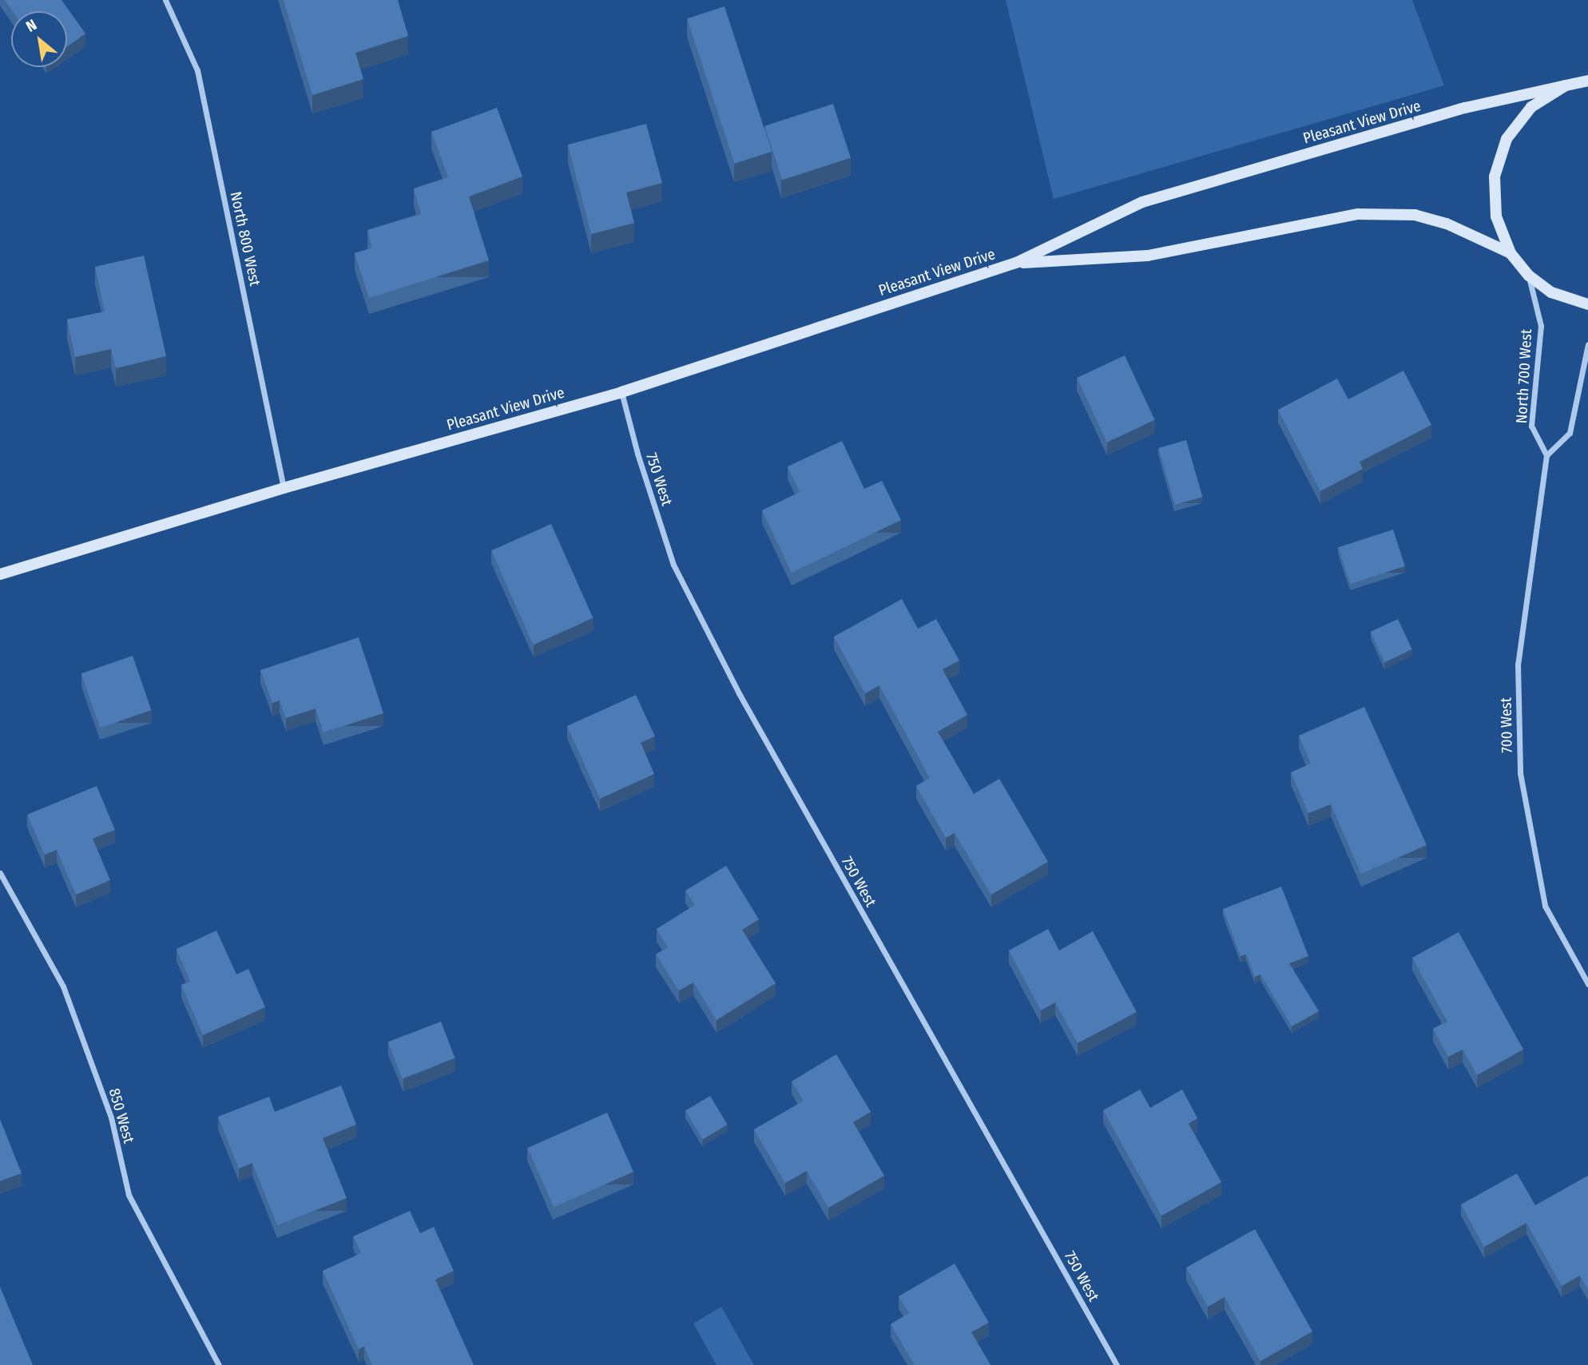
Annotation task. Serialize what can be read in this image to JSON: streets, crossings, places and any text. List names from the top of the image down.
{
  "streets": {
    "main road": ["Pleasant View Drive"],
    "street": [
      "North 800 West",
      "North 700 West",
      "750 West",
      "700 West",
      "850 West"
    ]
  },
  "crossings": [
    ["Pleasant View Drive", "North 800 West"],
    ["Pleasant View Drive", "750 West"],
    ["North 700 West", "700 West"]
  ],
  "north": "top left"
}
